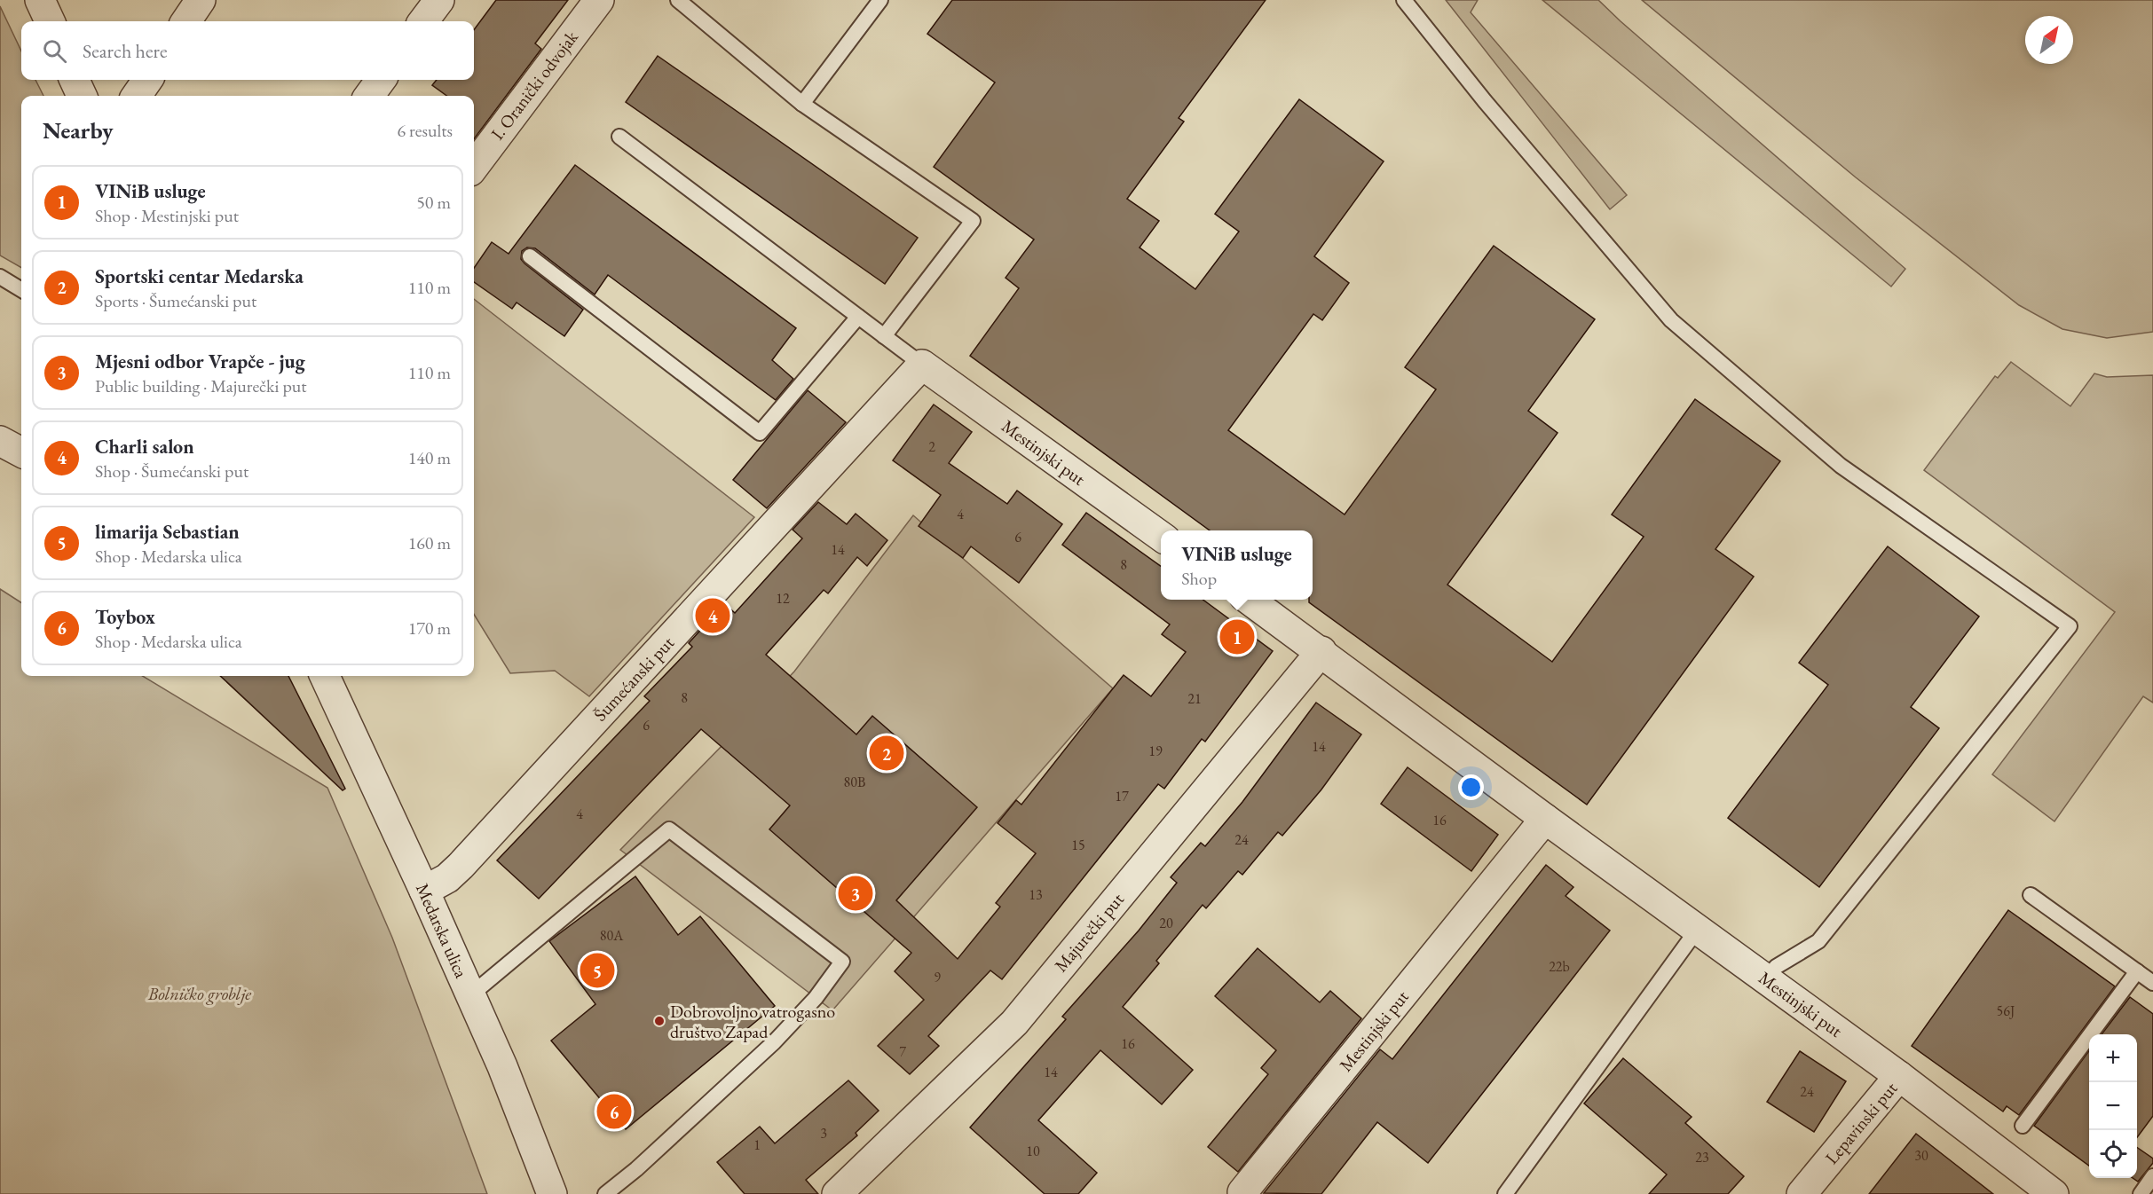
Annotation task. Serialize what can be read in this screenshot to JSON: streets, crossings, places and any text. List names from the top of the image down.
{
  "streets": {
    "street": [
      "I. Oranički odvojak",
      "Mestinjski put",
      "Šumećanski put",
      "Medarska ulica",
      "Majurečki put",
      "Lepavinski put"
    ]
  },
  "crossings": [
    ["Mestinjski put", "Šumećanski put"],
    ["Mestinjski put", "Majurečki put"],
    ["Mestinjski put", "Lepavinski put"],
    ["Šumećanski put", "Medarska ulica"]
  ],
  "parks": ["Bolničko groblje"],
  "places": ["Dobrovoljno vatrogasno društvo Zapad"],
  "house_numbers": [
    "2",
    "4",
    "6",
    "14",
    "8",
    "12",
    "8",
    "21",
    "6",
    "14",
    "19",
    "80B",
    "17",
    "4",
    "16",
    "24",
    "15",
    "13",
    "20",
    "80A",
    "22b",
    "9",
    "56J",
    "16",
    "7",
    "14",
    "24",
    "3",
    "1",
    "10",
    "30",
    "23"
  ],
  "north": "top right",
  "page": {
    "search": "Search here",
    "heading": ["Nearby", "6 results"],
    "list": [
      {
        "mark": "1",
        "name": "VINiB usluge",
        "note": "Shop · Mestinjski put",
        "value": "50 m"
      },
      {
        "mark": "2",
        "name": "Sportski centar Medarska",
        "note": "Sports · Šumećanski put",
        "value": "110 m"
      },
      {
        "mark": "3",
        "name": "Mjesni odbor Vrapče - jug",
        "note": "Public building · Majurečki put",
        "value": "110 m"
      },
      {
        "mark": "4",
        "name": "Charli salon",
        "note": "Shop · Šumećanski put",
        "value": "140 m"
      },
      {
        "mark": "5",
        "name": "limarija Sebastian",
        "note": "Shop · Medarska ulica",
        "value": "160 m"
      },
      {
        "mark": "6",
        "name": "Toybox",
        "note": "Shop · Medarska ulica",
        "value": "170 m"
      }
    ],
    "popup": ["VINiB usluge", "Shop"],
    "pins": [
      "4",
      "1",
      "2",
      "3",
      "5",
      "6"
    ],
    "map_buttons": ["+", "−"]
  }
}
